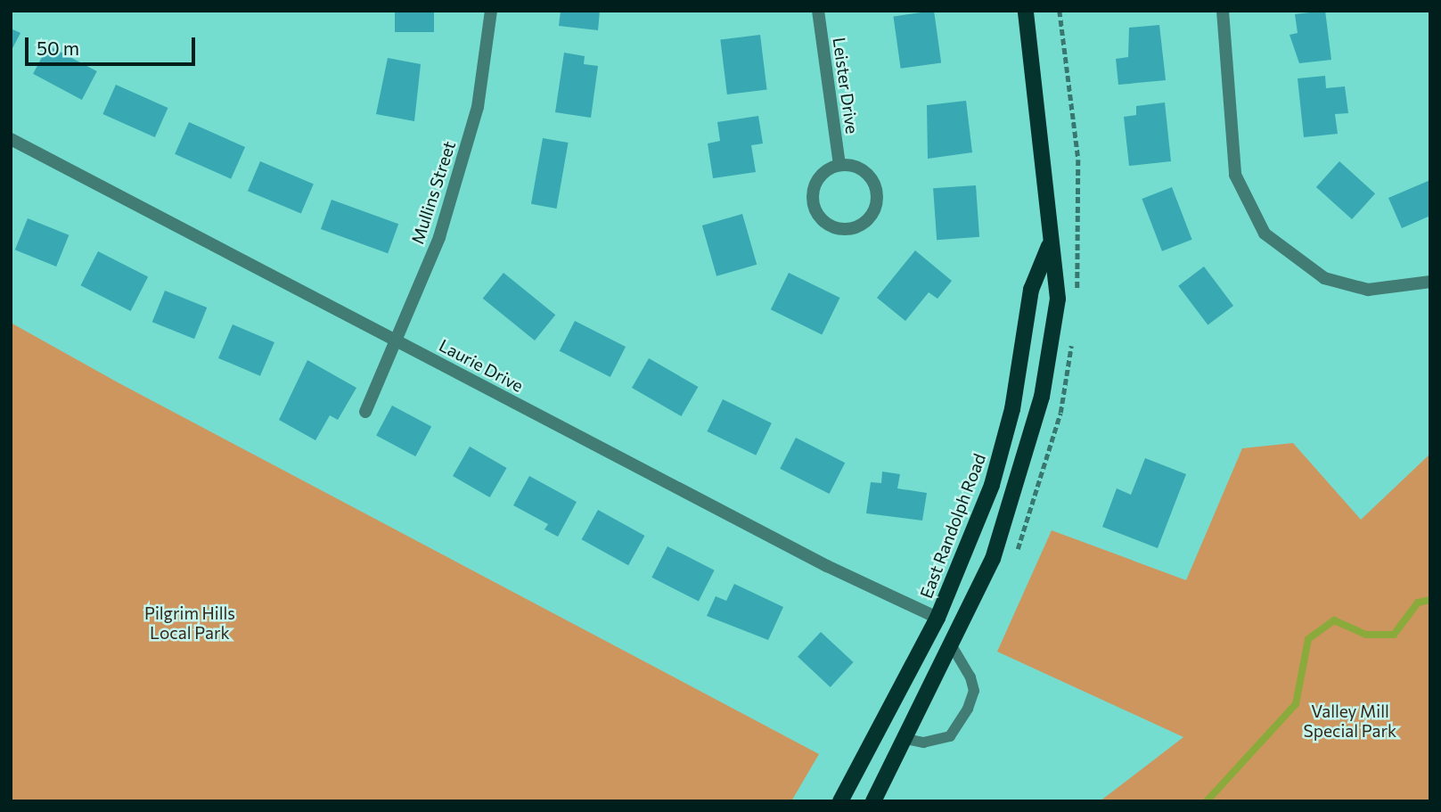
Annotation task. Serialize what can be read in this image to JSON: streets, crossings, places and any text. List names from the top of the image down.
{
  "streets": {
    "main road": ["East Randolph Road"],
    "street": ["Leister Drive", "Mullins Street", "Laurie Drive"]
  },
  "crossings": [
    ["Mullins Street", "Laurie Drive"],
    ["Laurie Drive", "East Randolph Road"]
  ],
  "parks": ["Pilgrim Hills Local Park", "Valley Mill Special Park"],
  "scale_bar": "50 m"
}
